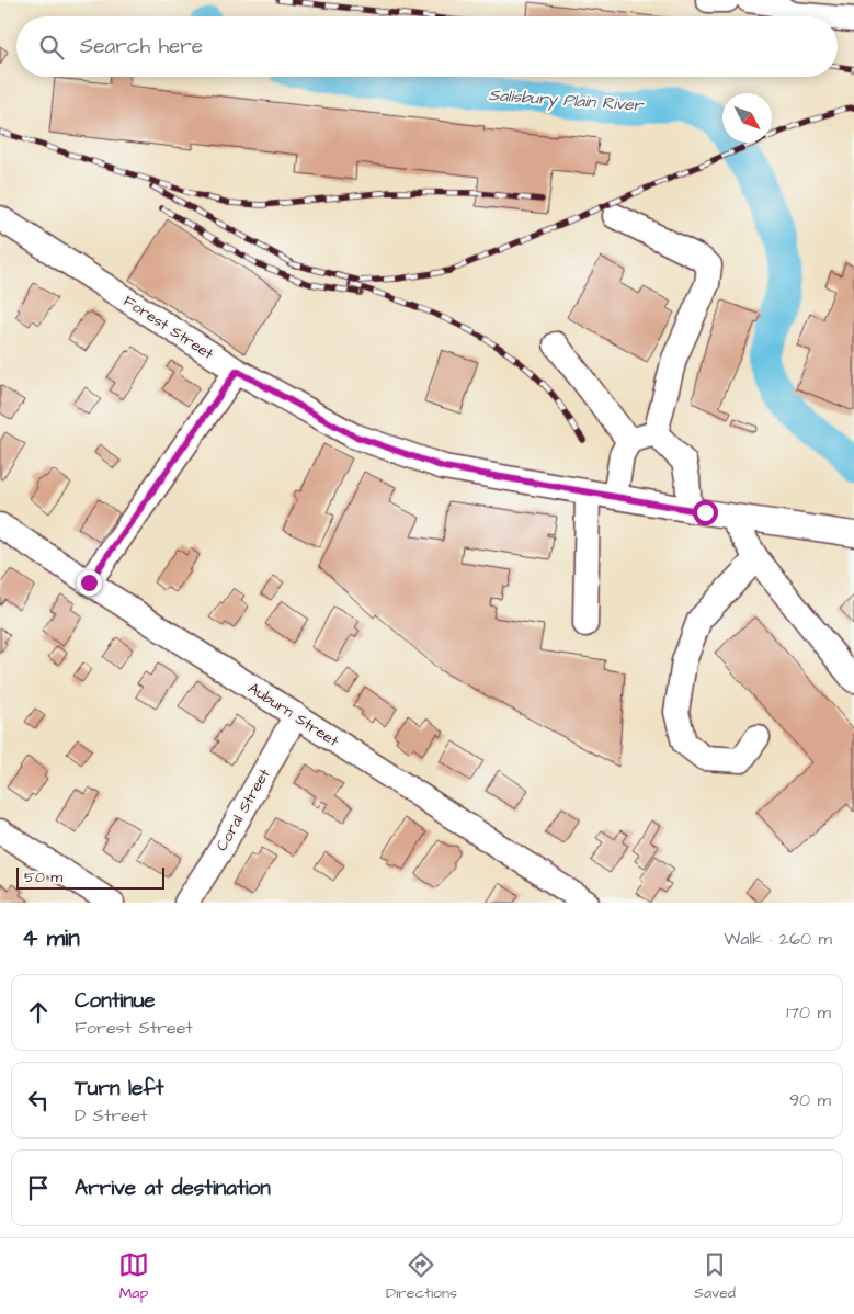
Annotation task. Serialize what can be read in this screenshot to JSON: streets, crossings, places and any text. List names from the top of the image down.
{
  "streets": {
    "street": ["Forest Street", "Auburn Street", "Coral Street"]
  },
  "crossings": [
    ["Auburn Street", "Coral Street"]
  ],
  "water": ["Salisbury Plain River"],
  "scale_bar": "50 m",
  "north": "bottom right",
  "page": {
    "search": "Search here",
    "scale": "50 m",
    "heading": ["4 min", "Walk · 260 m"],
    "list": [
      ["Continue", "Forest Street", "170 m"],
      ["Turn left", "D Street", "90 m"],
      "Arrive at destination"
    ],
    "nav": ["Map", "Directions", "Saved"]
  }
}
